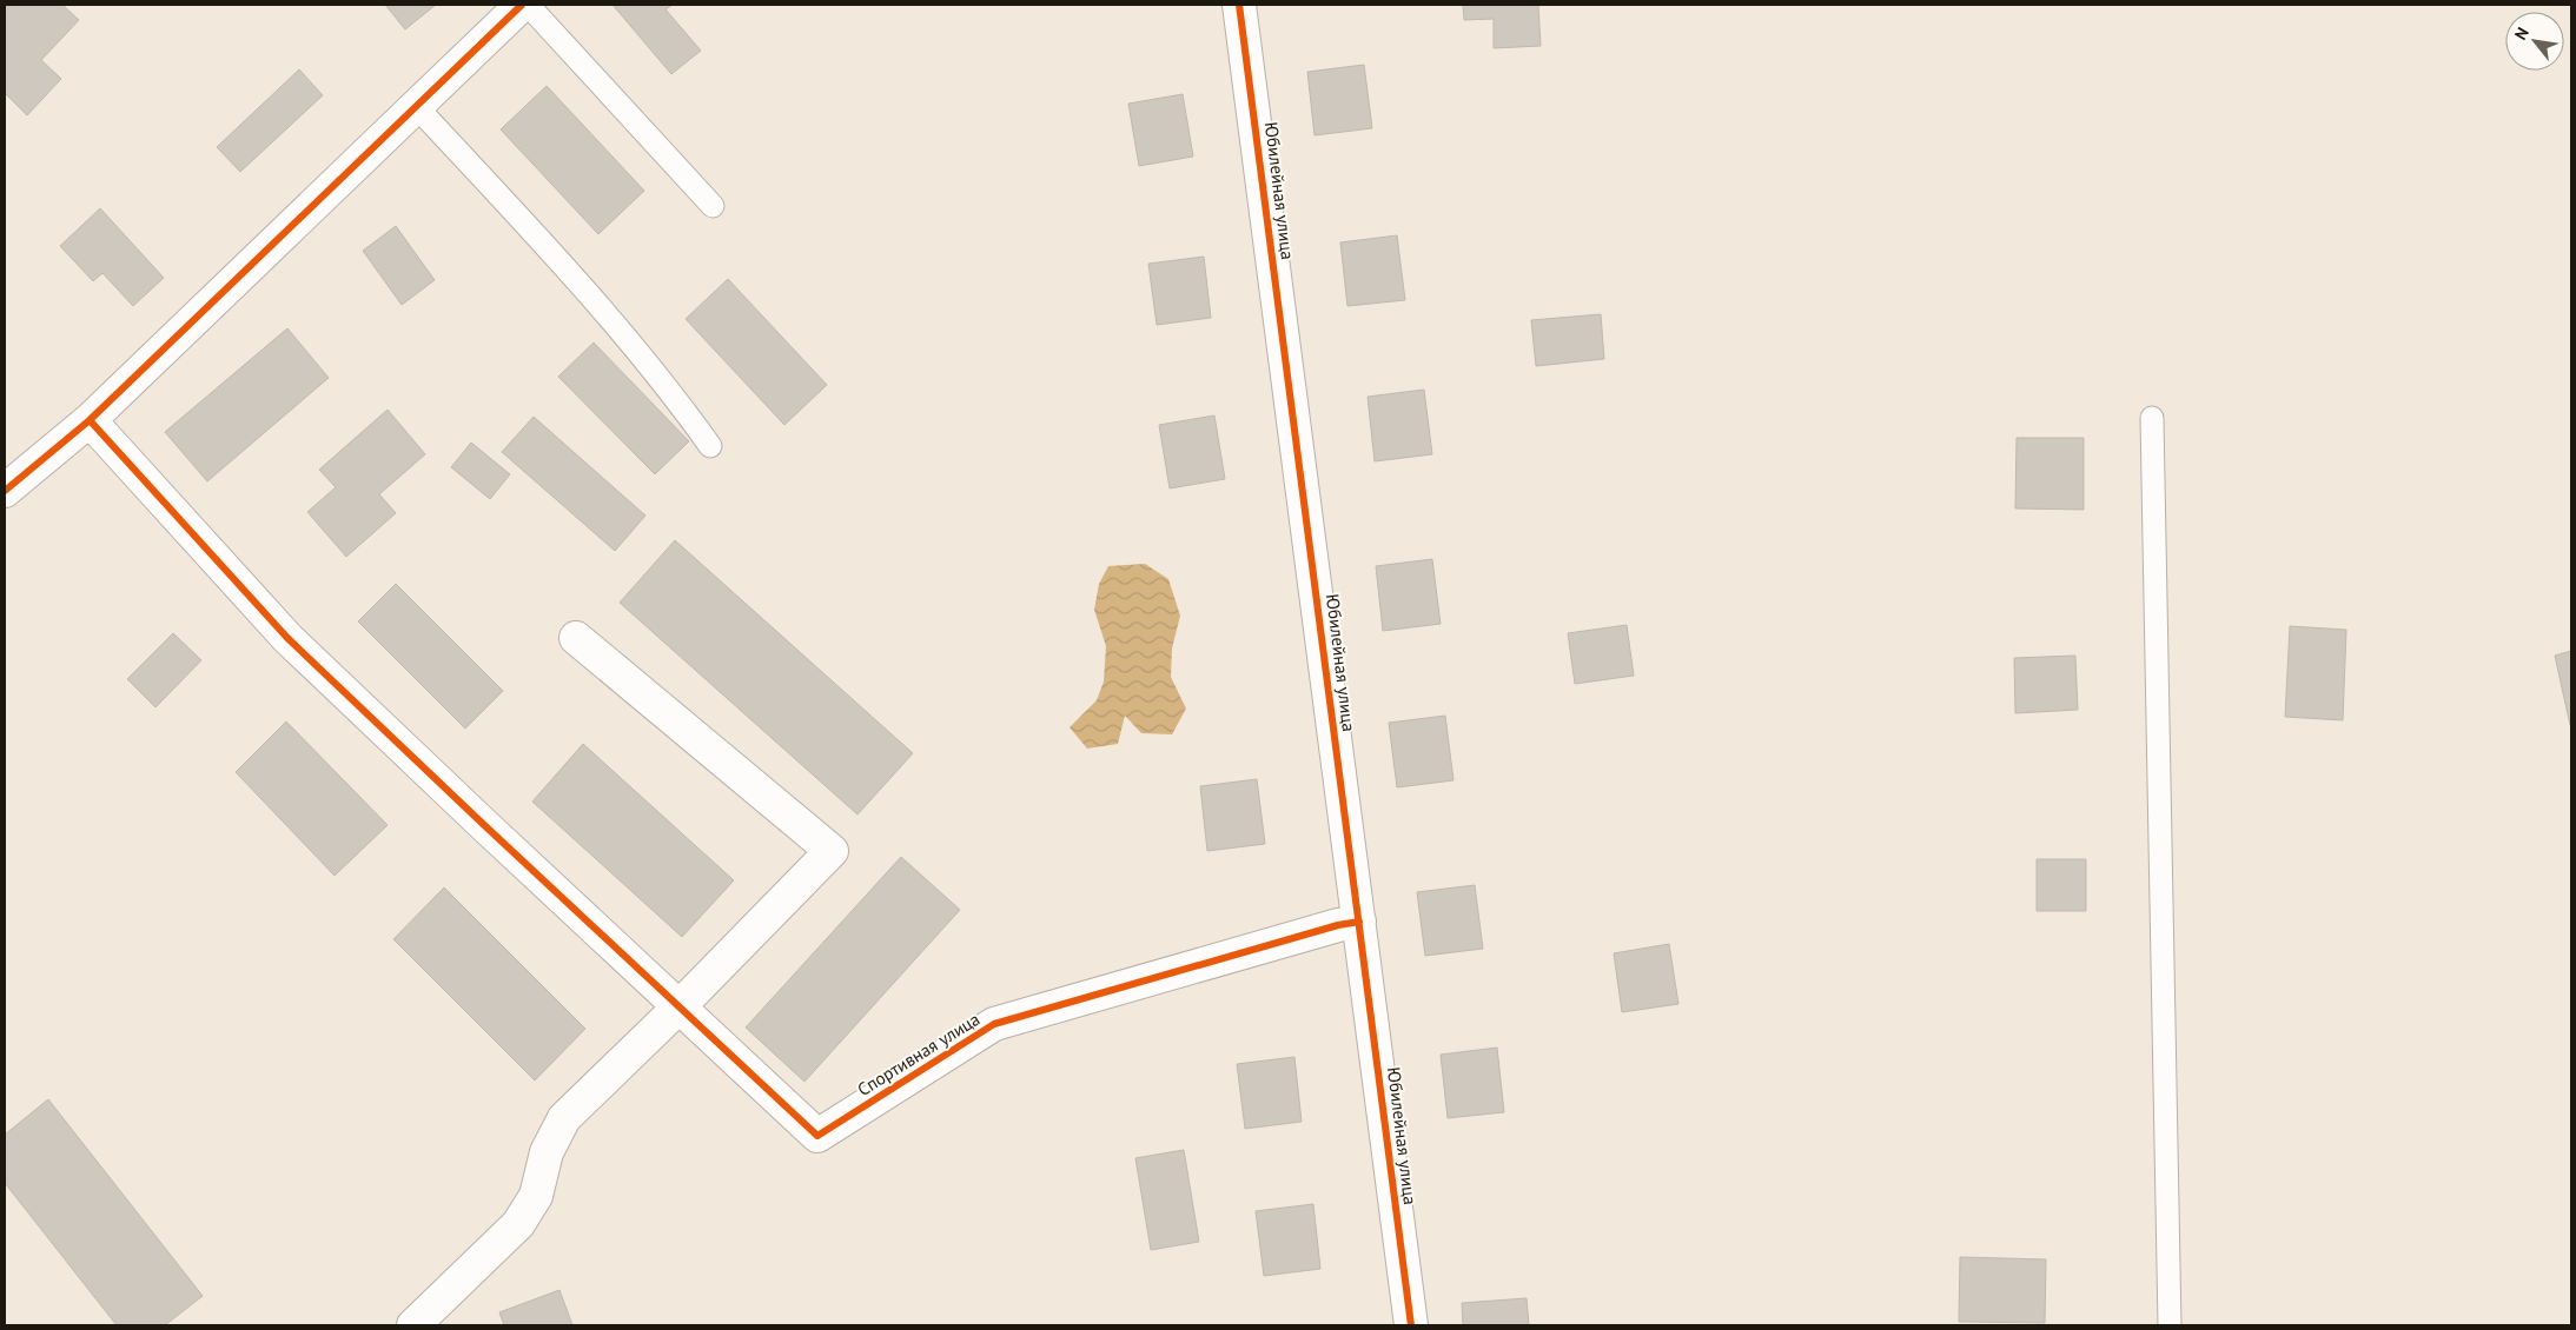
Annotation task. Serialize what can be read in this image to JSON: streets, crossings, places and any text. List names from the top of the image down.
{
  "streets": {
    "street": ["Юбилейная улица", "Спортивная улица"]
  },
  "crossings": [
    ["Юбилейная улица", "Спортивная улица"]
  ],
  "north": "top left"
}
